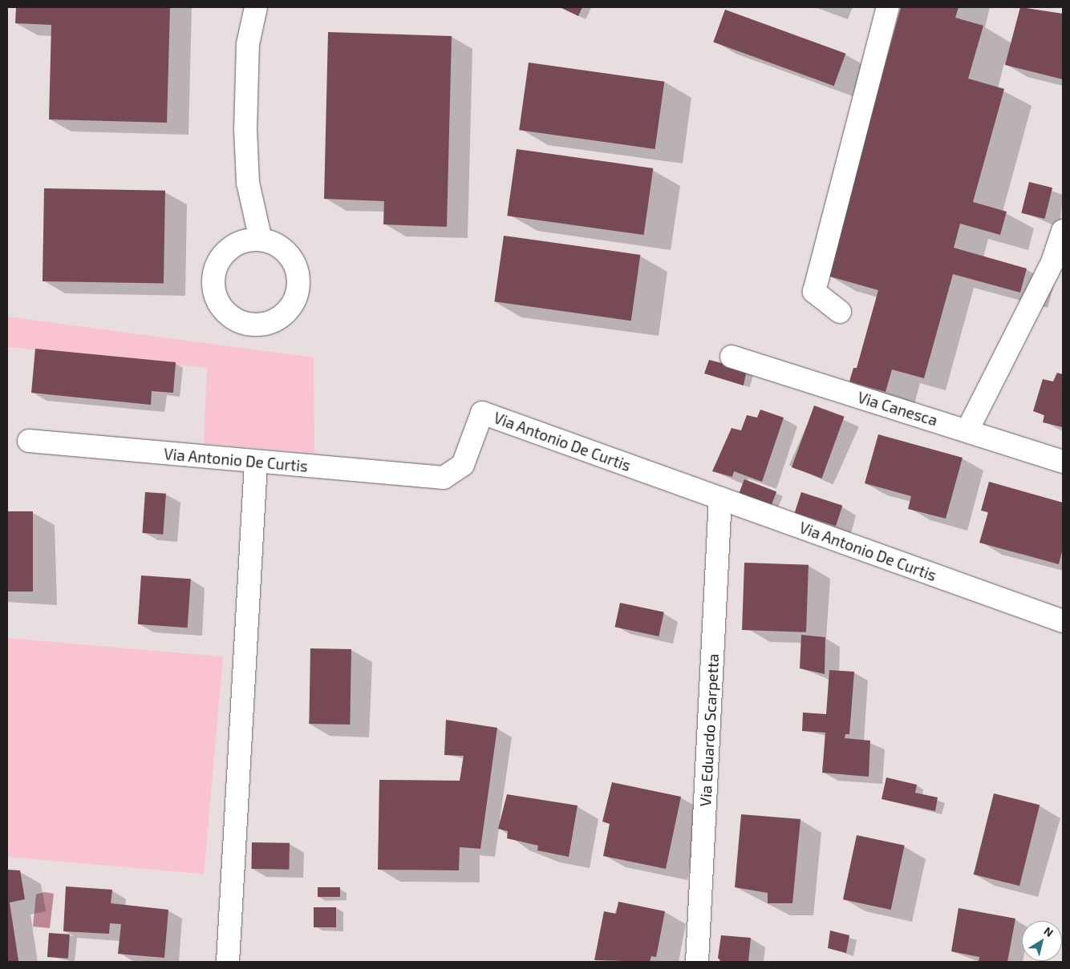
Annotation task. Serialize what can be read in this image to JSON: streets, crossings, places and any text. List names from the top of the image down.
{
  "streets": {
    "street": ["Via Canesca", "Via Antonio De Curtis", "Via Eduardo Scarpetta"]
  },
  "crossings": [
    ["Via Antonio De Curtis", "Via Eduardo Scarpetta"]
  ],
  "north": "top right"
}
